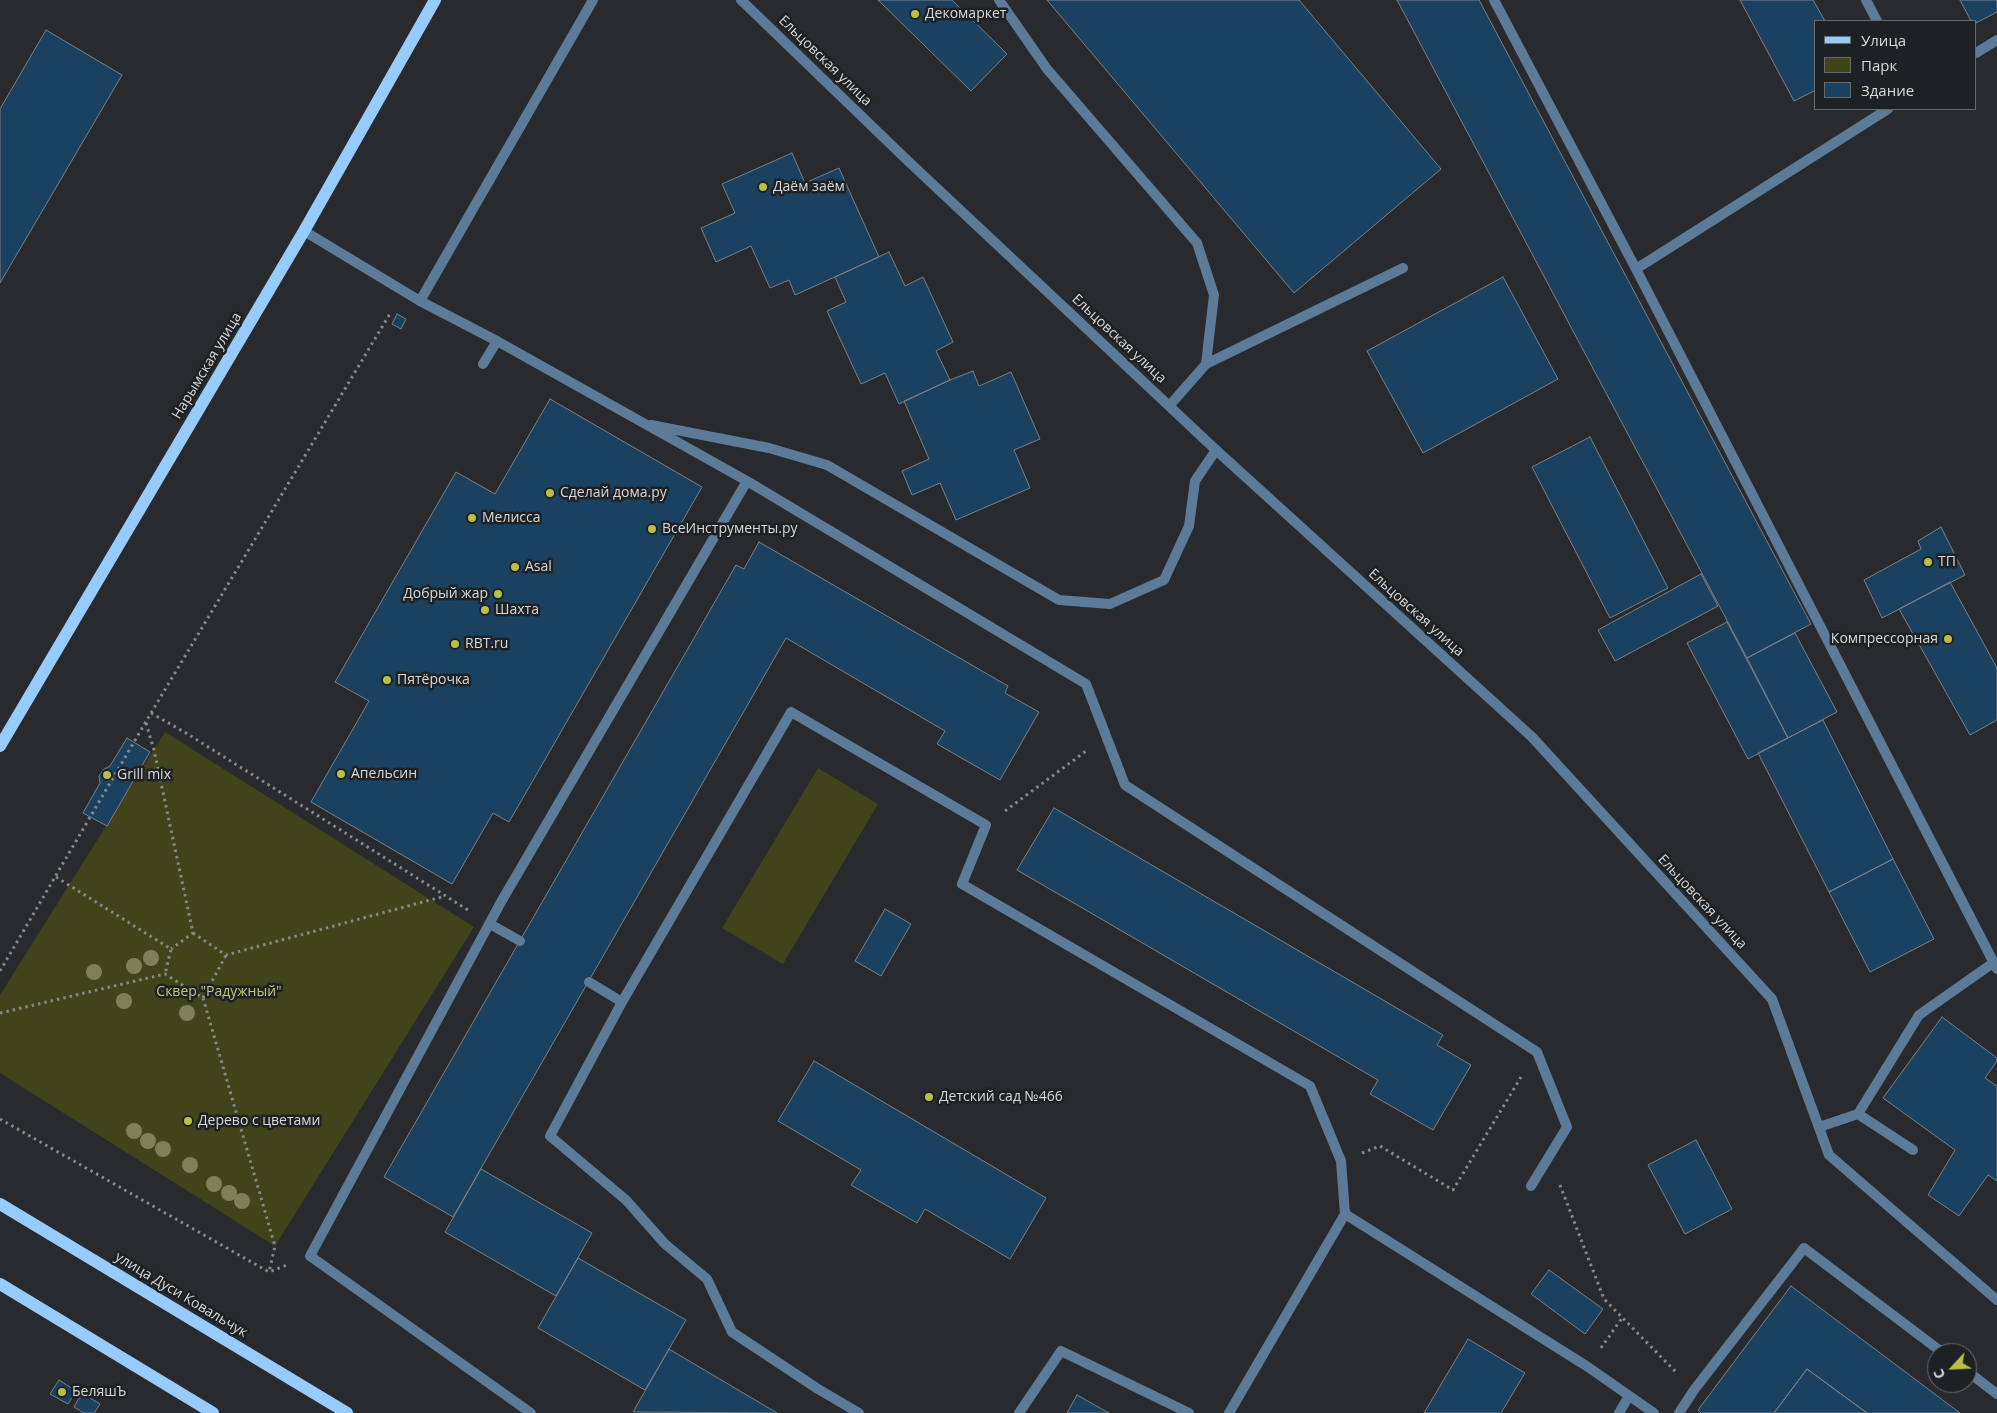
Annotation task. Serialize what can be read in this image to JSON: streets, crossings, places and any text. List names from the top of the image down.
{
  "streets": {
    "main road": ["Нарымская улица", "улица Дуси Ковальчук"],
    "street": ["Ельцовская улица"]
  },
  "parks": ["Сквер \"Радужный\""],
  "places": [
    "Декомаркет",
    "Даём заём",
    "Сделай дома.ру",
    "Мелисса",
    "ВсеИнструменты.ру",
    "ТП",
    "Asal",
    "Добрый жар",
    "Шахта",
    "Компрессорная",
    "RBT.ru",
    "Пятёрочка",
    "Апельсин",
    "Grill mix",
    "Детский сад №466",
    "Дерево с цветами",
    "БеляшЪ"
  ],
  "legend": ["Улица", "Парк", "Здание"],
  "north": "bottom left"
}
